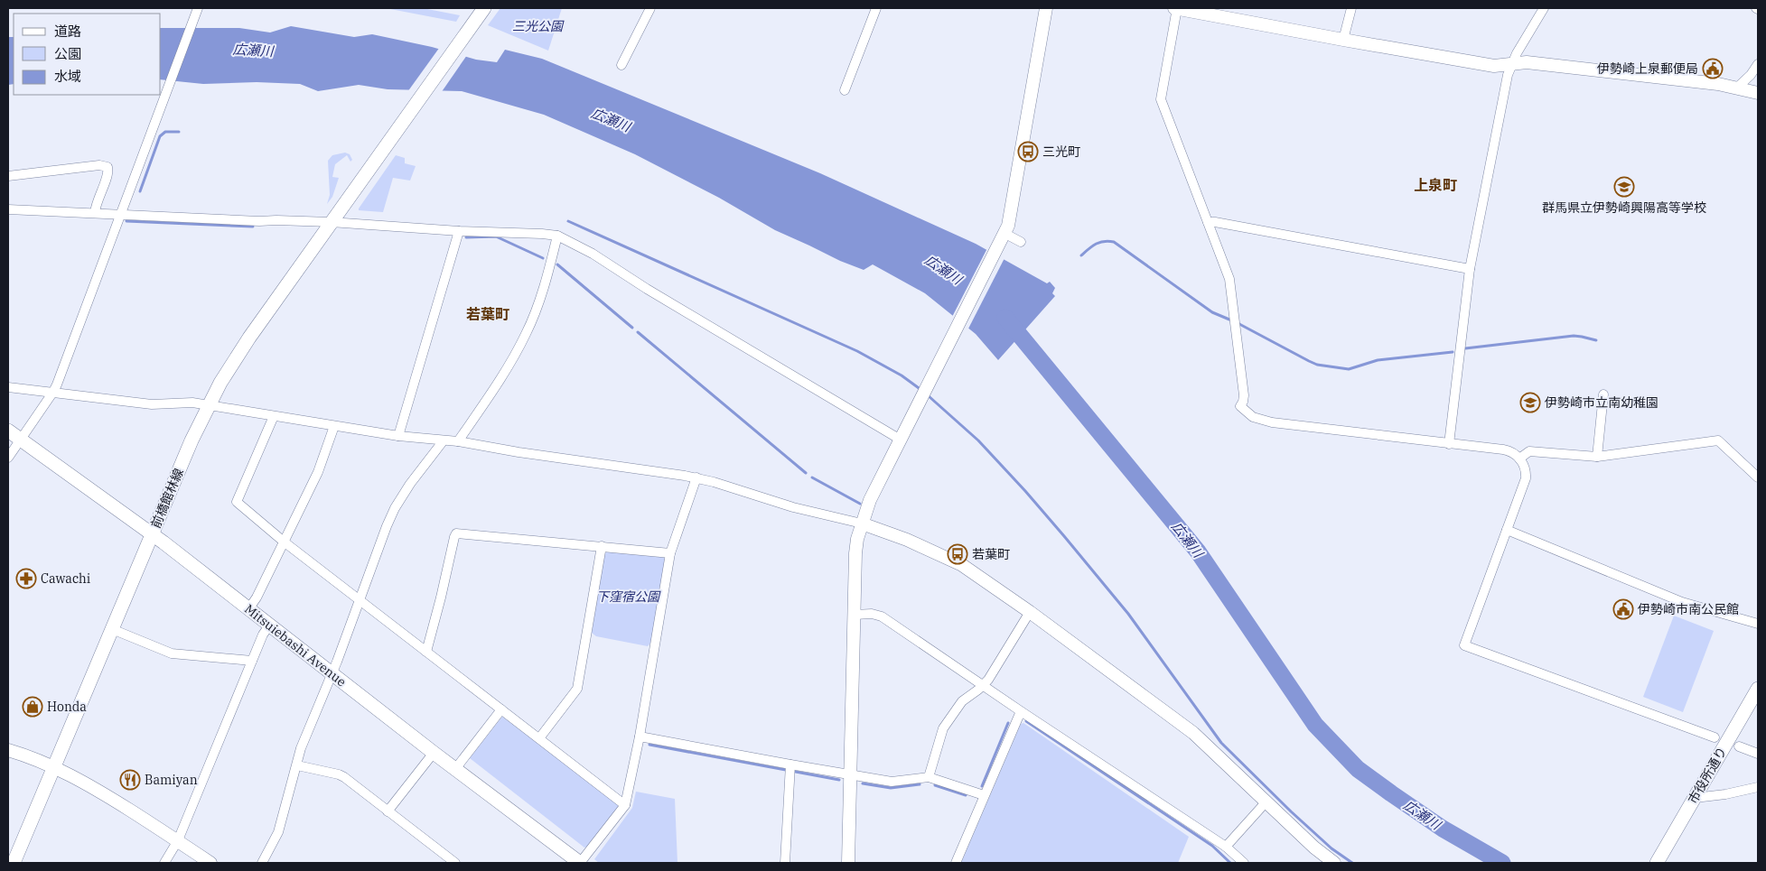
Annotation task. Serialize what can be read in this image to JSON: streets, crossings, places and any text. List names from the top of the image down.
{
  "streets": {
    "main road": ["前橋館林線", "Mitsuiebashi Avenue", "市役所通り"]
  },
  "crossings": [
    ["前橋館林線", "Mitsuiebashi Avenue"]
  ],
  "districts": ["上泉町", "若葉町"],
  "water": ["広瀬川"],
  "parks": ["三光公園", "下窪宿公園"],
  "places": {
    "public building": ["伊勢崎上泉郵便局", "伊勢崎市南公民館"],
    "bus stop": ["三光町", "若葉町"],
    "school or university": ["群馬県立伊勢崎興陽高等学校", "伊勢崎市立南幼稚園"],
    "pharmacy": ["Cawachi"],
    "shop": ["Honda"],
    "restaurant": ["Bamiyan"]
  },
  "legend": ["道路", "公園", "水域"]
}
